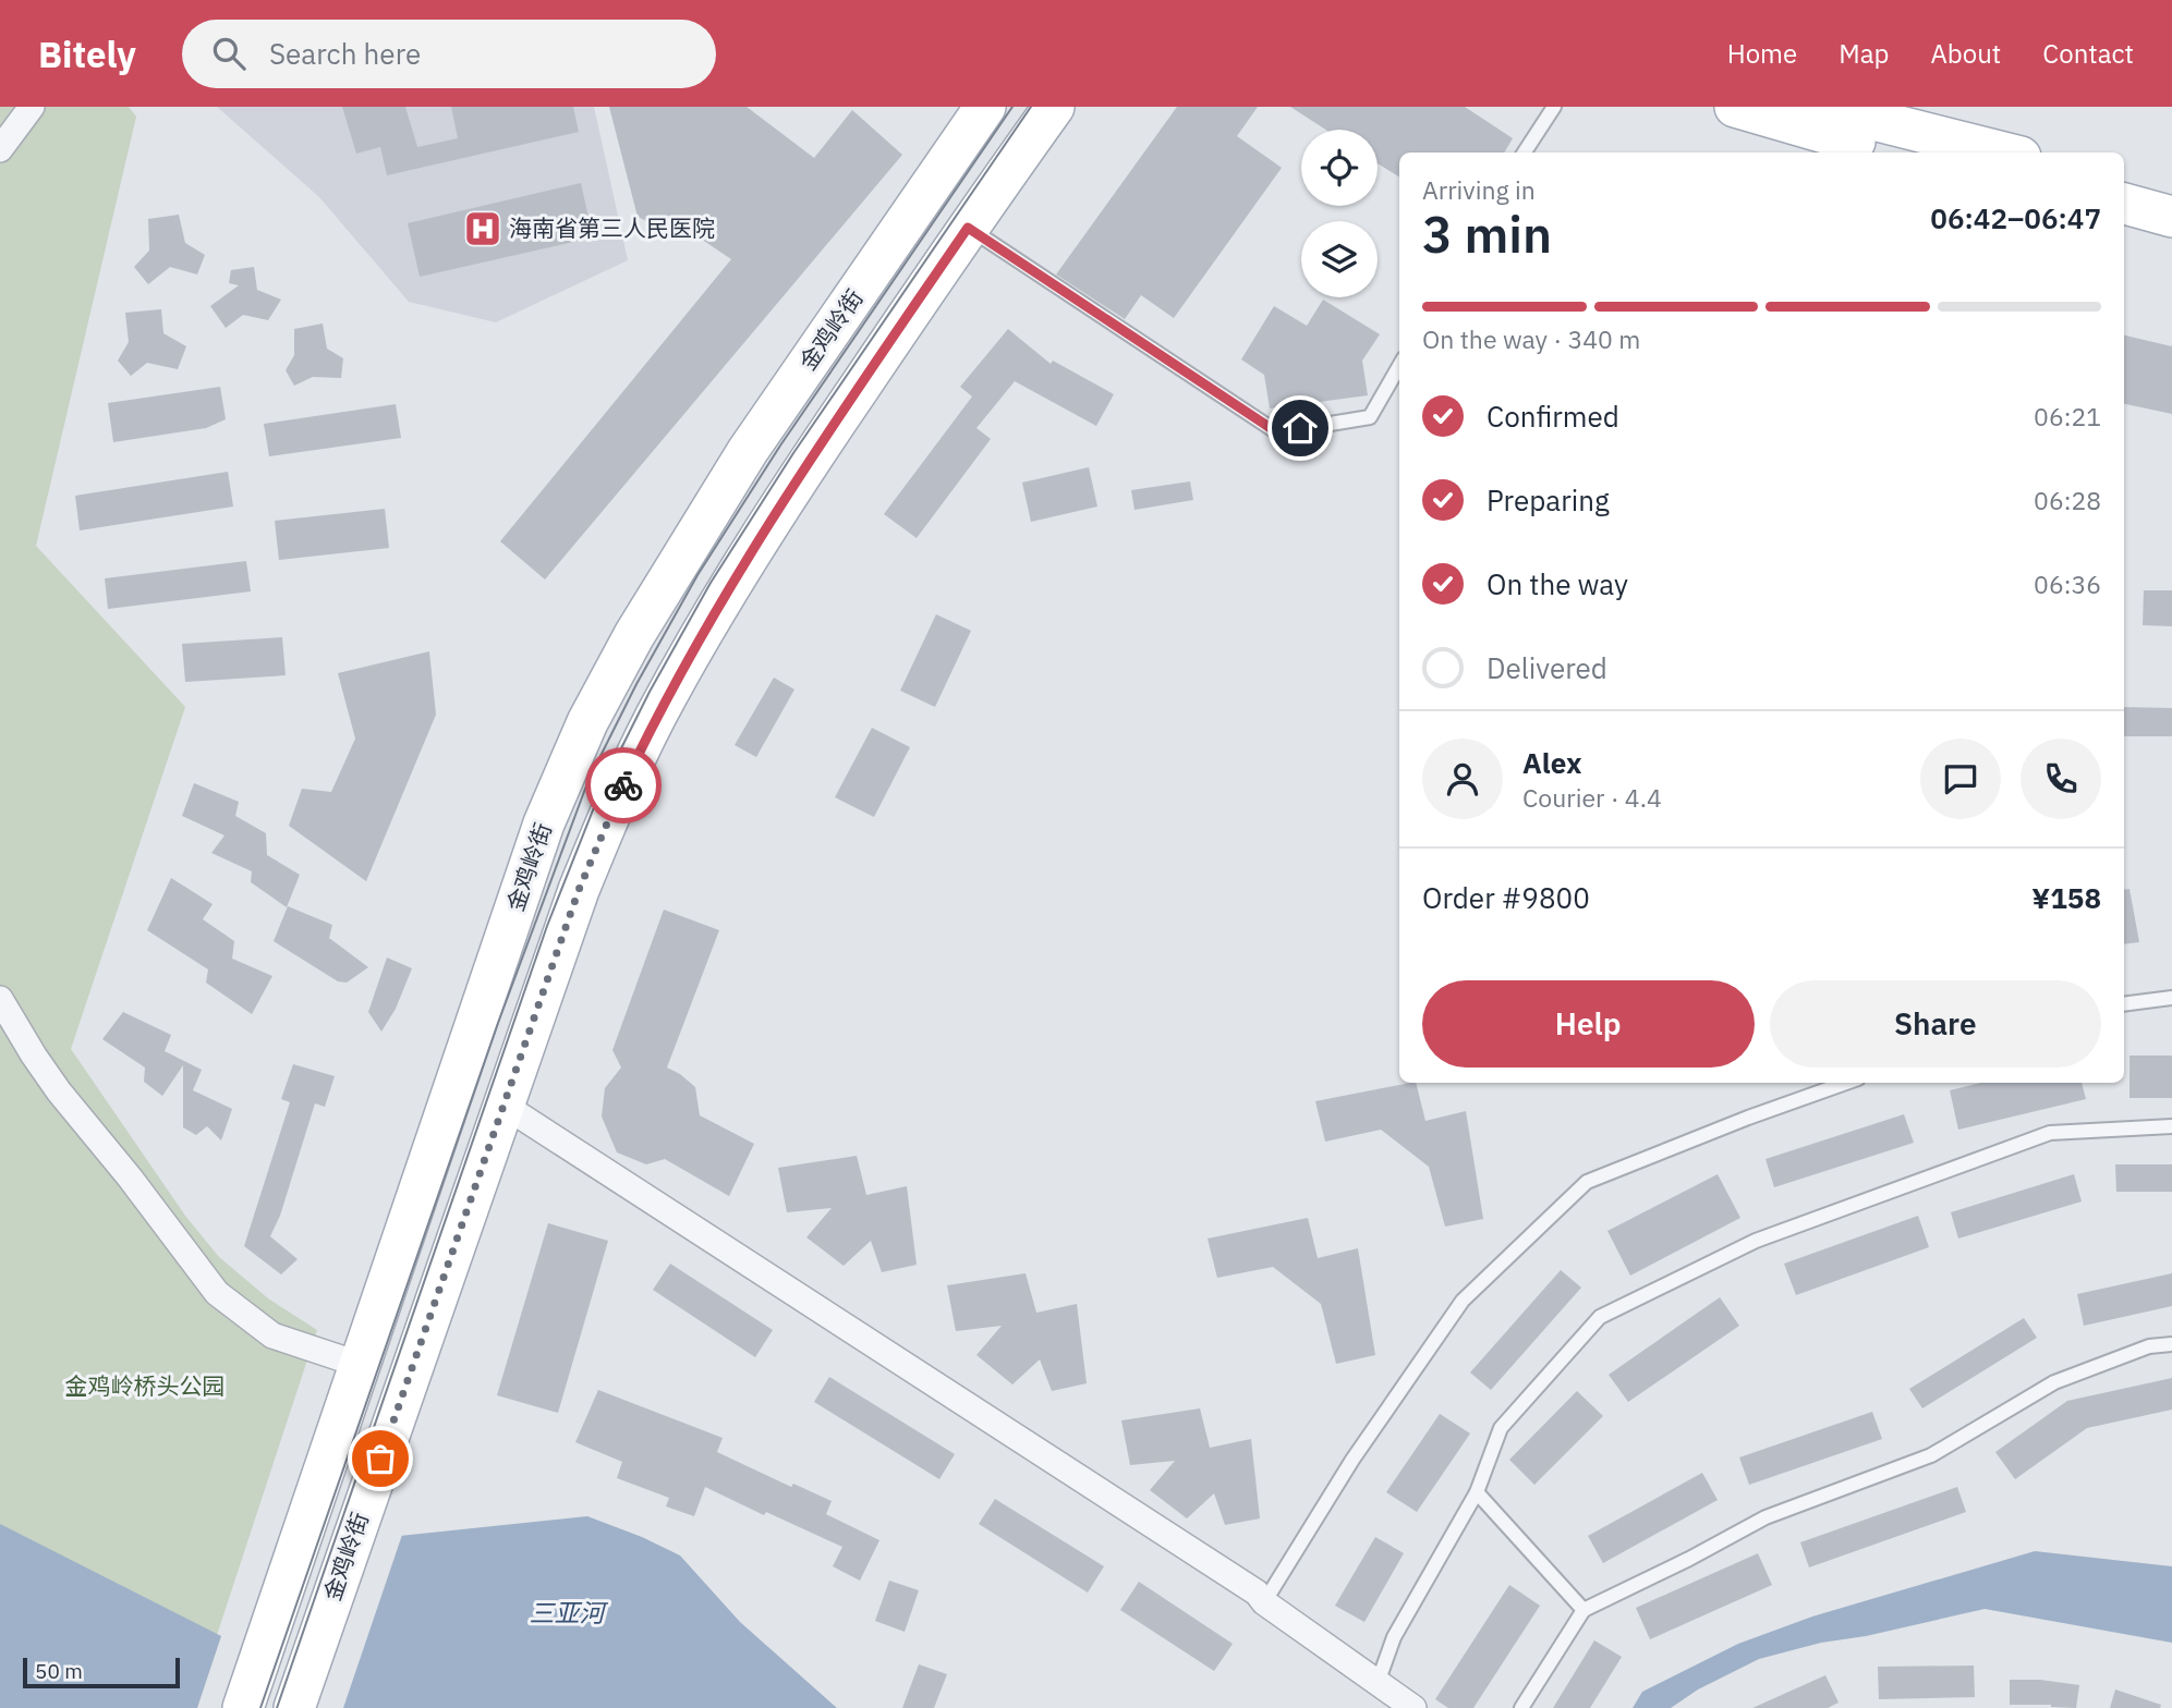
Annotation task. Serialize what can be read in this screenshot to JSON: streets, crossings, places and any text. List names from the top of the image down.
{
  "streets": {
    "main road": ["金鸡岭街"]
  },
  "water": ["三亚河"],
  "parks": ["金鸡岭桥头公园"],
  "places": {
    "hospital": ["海南省第三人民医院"]
  },
  "scale_bar": "50 m",
  "page": {
    "header": "Bitely",
    "search": "Search here",
    "nav": [
      "Home",
      "Map",
      "About",
      "Contact"
    ],
    "heading": ["3 min", "Arriving in", "06:42–06:47"],
    "panel": [
      "Alex",
      "Courier · 4.4",
      "Order #9800",
      "¥158"
    ],
    "bar": "On the way · 340 m",
    "list": [
      ["Confirmed", "06:21"],
      ["Preparing", "06:28"],
      ["On the way", "06:36"],
      "Delivered"
    ],
    "buttons": ["Help", "Share"],
    "scale": "50 m"
  }
}
